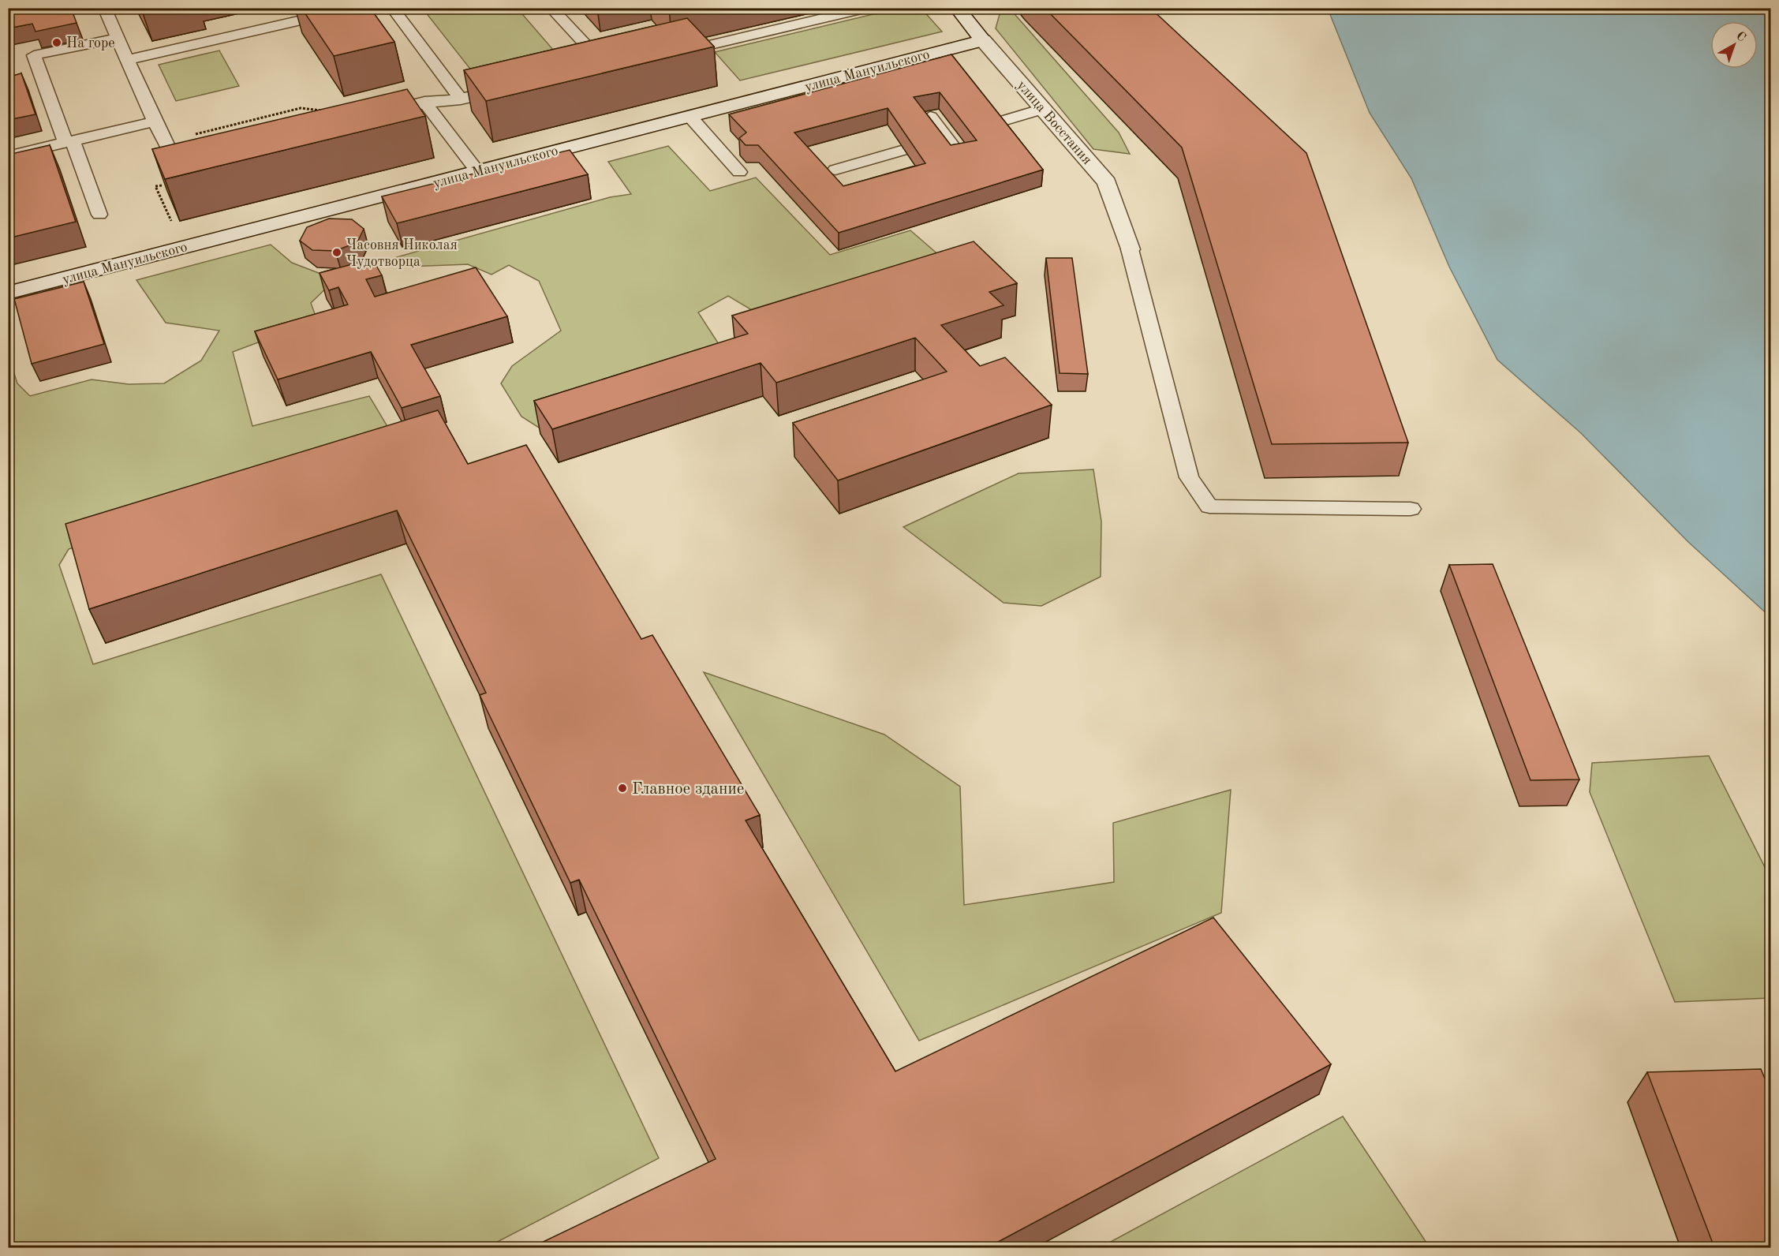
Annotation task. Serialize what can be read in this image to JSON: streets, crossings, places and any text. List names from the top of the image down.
{
  "streets": {
    "street": ["улица Мануильского", "улица Восстания"]
  },
  "crossings": [
    ["улица Мануильского", "улица Восстания"]
  ],
  "places": ["На горе", "Часовня Николая Чудотворца", "Главное здание"],
  "north": "top right"
}
